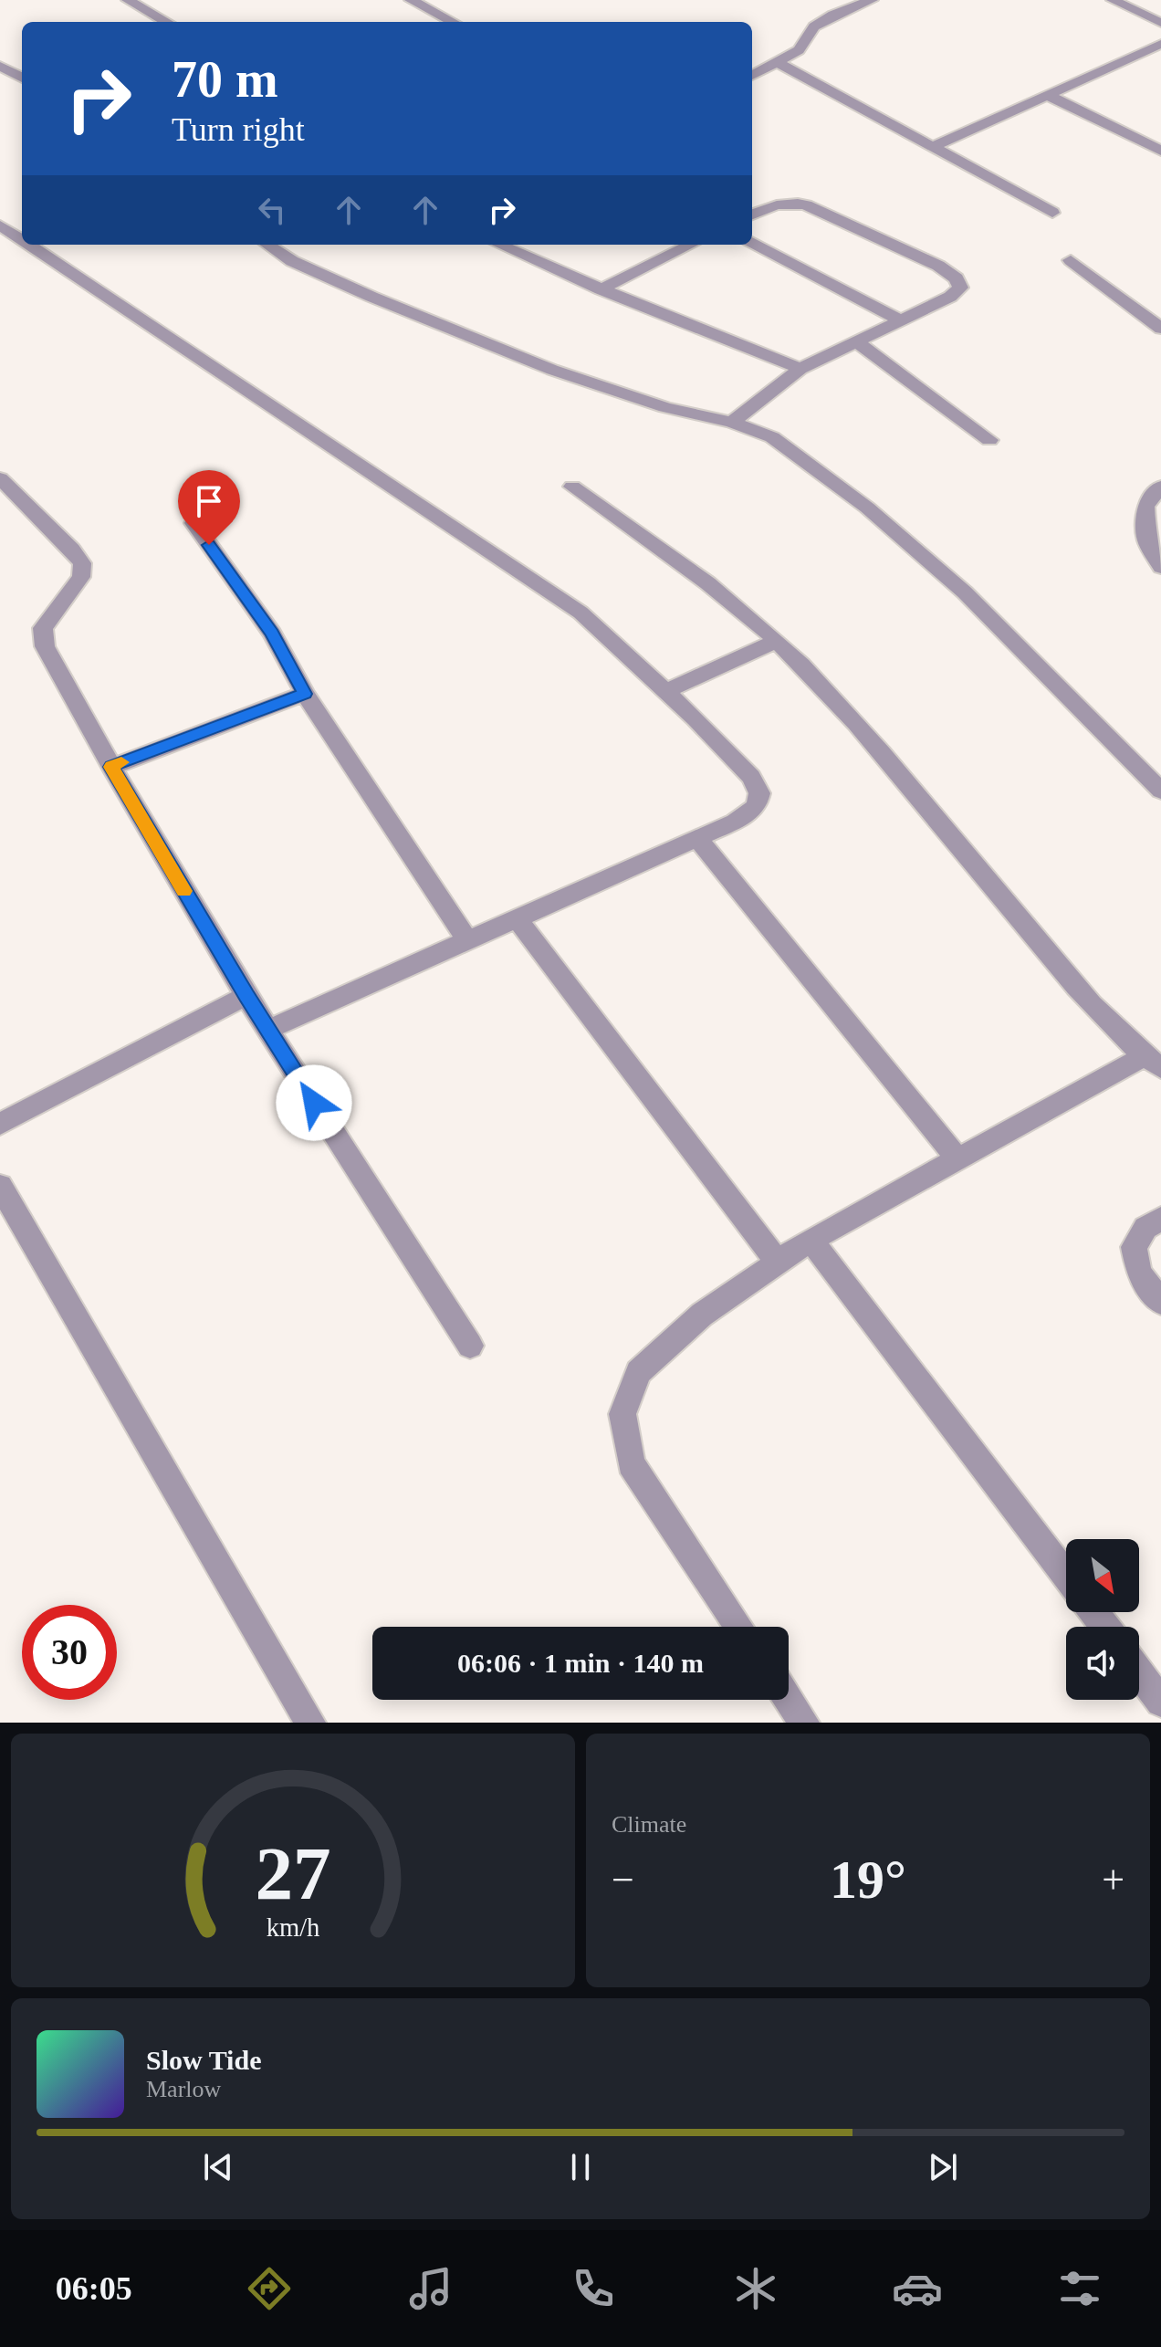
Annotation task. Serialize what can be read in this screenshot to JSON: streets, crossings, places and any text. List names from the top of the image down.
{
  "north": "bottom right",
  "page": {
    "turn": ["70 m", "Turn right"],
    "limit": "30",
    "trip": "06:06 · 1 min · 140 m",
    "tile": "Climate",
    "heat": ["−", "19°", "+"],
    "song": ["Slow Tide", "Marlow"],
    "tabs": "06:05",
    "gauge": ["27", "km/h"]
  }
}
